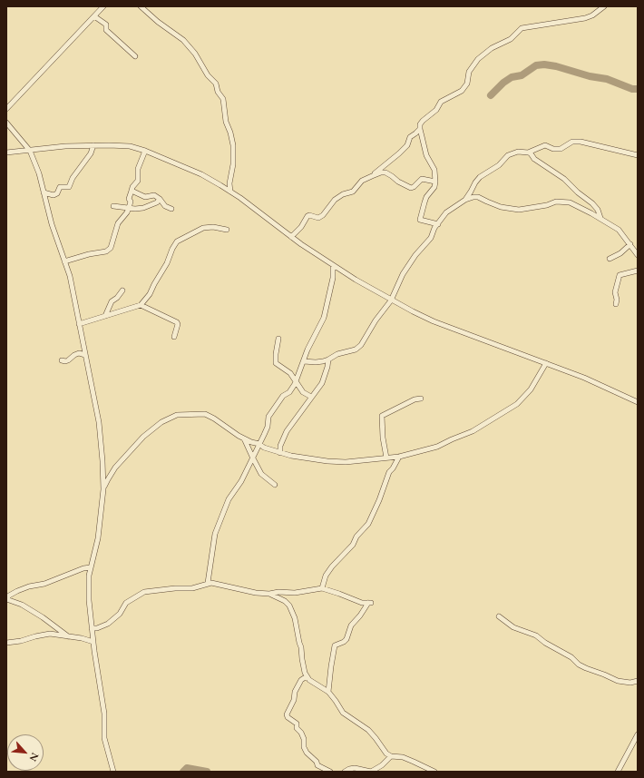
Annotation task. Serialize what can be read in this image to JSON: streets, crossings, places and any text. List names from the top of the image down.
{
  "north": "bottom right"
}
